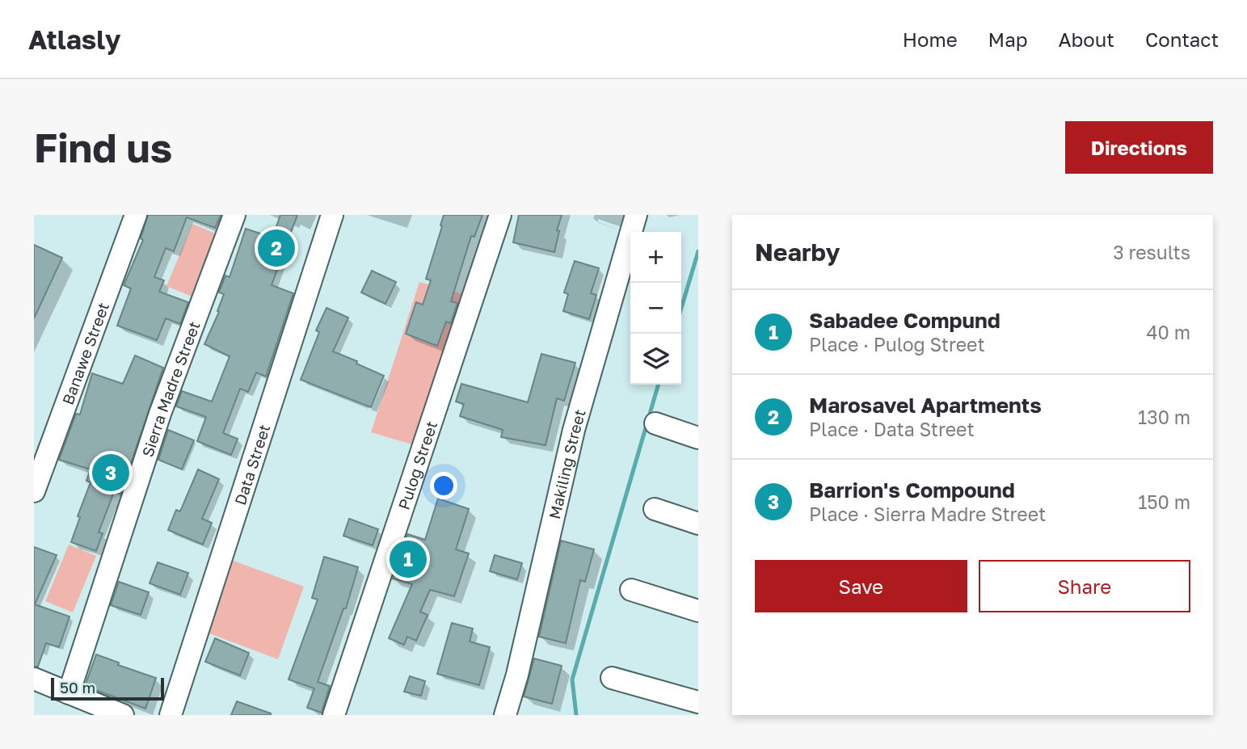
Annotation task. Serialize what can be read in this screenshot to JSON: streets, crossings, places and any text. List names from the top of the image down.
{
  "streets": {
    "street": [
      "Banawe Street",
      "Sierra Madre Street",
      "Makiling Street",
      "Data Street",
      "Pulog Street"
    ]
  },
  "scale_bar": "50 m",
  "page": {
    "header": "Atlasly",
    "nav": [
      "Home",
      "Map",
      "About",
      "Contact"
    ],
    "buttons": [
      "Directions",
      ["Save", "Share"]
    ],
    "title": "Find us",
    "heading": ["Nearby", "3 results"],
    "pins": ["2", "3", "1"],
    "map_buttons": ["+", "−"],
    "list": [
      {
        "mark": "1",
        "name": "Sabadee Compund",
        "note": "Place · Pulog Street",
        "value": "40 m"
      },
      {
        "mark": "2",
        "name": "Marosavel Apartments",
        "note": "Place · Data Street",
        "value": "130 m"
      },
      {
        "mark": "3",
        "name": "Barrion's Compound",
        "note": "Place · Sierra Madre Street",
        "value": "150 m"
      }
    ],
    "scale": "50 m"
  }
}
